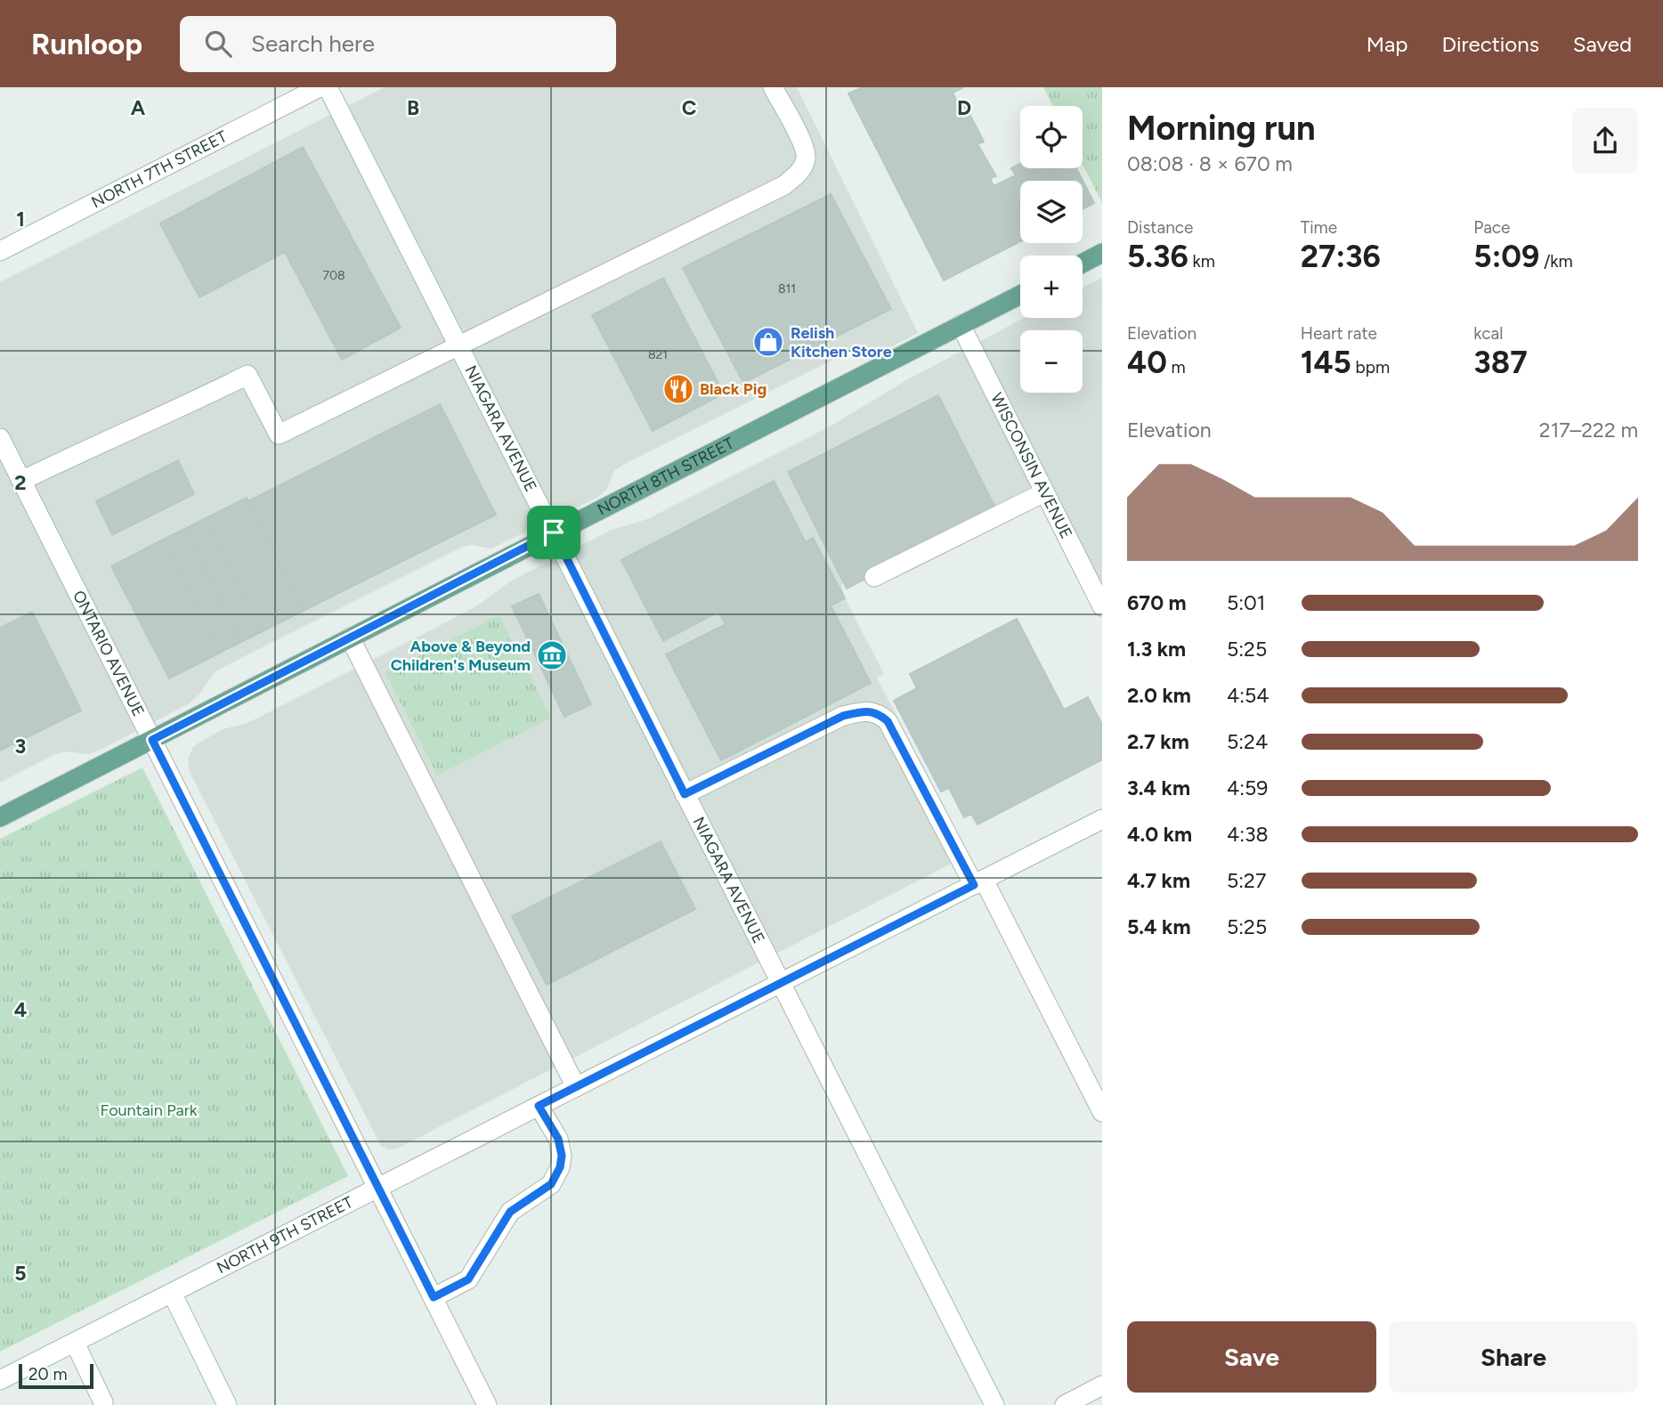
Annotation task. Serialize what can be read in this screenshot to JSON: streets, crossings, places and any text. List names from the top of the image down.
{
  "streets": {
    "main road": ["NORTH 8TH STREET"],
    "street": [
      "NORTH 7TH STREET",
      "NIAGARA AVENUE",
      "WISCONSIN AVENUE",
      "ONTARIO AVENUE",
      "NORTH 9TH STREET"
    ]
  },
  "crossings": [
    ["NIAGARA AVENUE", "NORTH 8TH STREET"],
    ["NIAGARA AVENUE", "NORTH 9TH STREET"],
    ["WISCONSIN AVENUE", "NORTH 8TH STREET"],
    ["NORTH 8TH STREET", "ONTARIO AVENUE"],
    ["ONTARIO AVENUE", "NORTH 9TH STREET"]
  ],
  "parks": ["Fountain Park"],
  "places": {
    "shop": ["Relish Kitchen Store"],
    "restaurant": ["Black Pig"],
    "museum": ["Above & Beyond Children's Museum"]
  },
  "house_numbers": ["708", "811", "821"],
  "scale_bar": "20 m",
  "page": {
    "header": "Runloop",
    "search": "Search here",
    "nav": ["Map", "Directions", "Saved"],
    "heading": ["Morning run", "08:08 · 8 × 670 m"],
    "map_buttons": ["+", "−"],
    "stats": [
      ["Distance", "5.36 km"],
      ["Time", "27:36"],
      ["Pace", "5:09 /km"],
      ["Elevation", "40 m"],
      ["Heart rate", "145 bpm"],
      ["kcal", "387"]
    ],
    "chart": ["Elevation", "217–222 m"],
    "list": [
      {
        "name": "670 m",
        "note": "5:01"
      },
      {
        "name": "1.3 km",
        "note": "5:25"
      },
      {
        "name": "2.0 km",
        "note": "4:54"
      },
      {
        "name": "2.7 km",
        "note": "5:24"
      },
      {
        "name": "3.4 km",
        "note": "4:59"
      },
      {
        "name": "4.0 km",
        "note": "4:38"
      },
      {
        "name": "4.7 km",
        "note": "5:27"
      },
      {
        "name": "5.4 km",
        "note": "5:25"
      }
    ],
    "buttons": ["Save", "Share"],
    "scale": "20 m"
  },
  "grid": {
    "columns": [
      "A",
      "B",
      "C",
      "D"
    ],
    "rows": [
      "1",
      "2",
      "3",
      "4",
      "5"
    ]
  }
}
